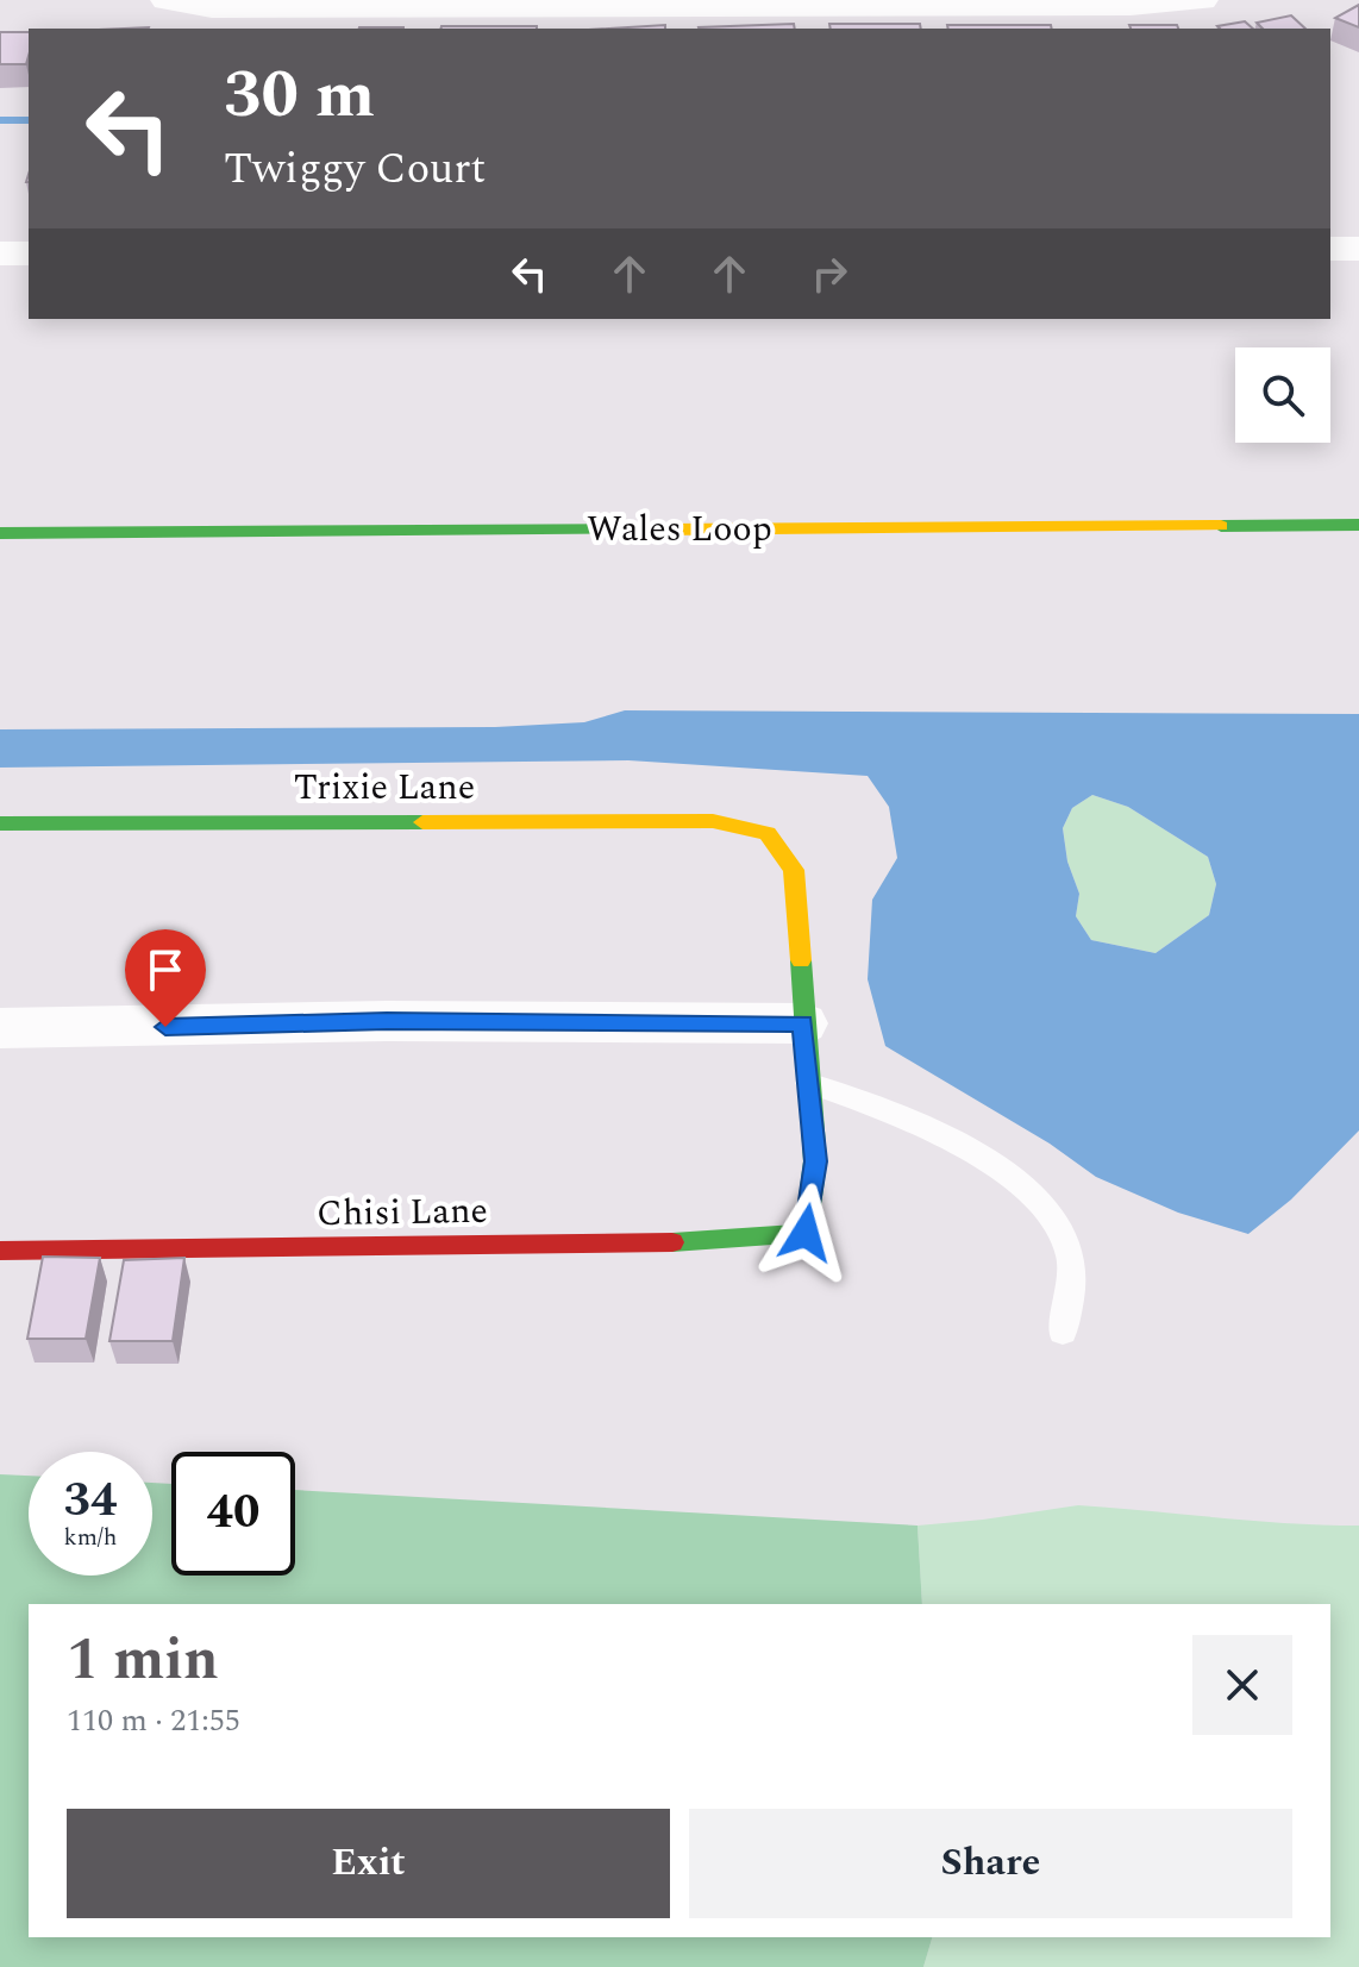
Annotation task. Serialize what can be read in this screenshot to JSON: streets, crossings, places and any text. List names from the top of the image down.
{
  "streets": {
    "street": ["Wales Loop", "Trixie Lane", "Chisi Lane"]
  },
  "page": {
    "turn": ["30 m", "Twiggy Court"],
    "speed": "34 km/h",
    "limit": "40",
    "heading": ["1 min", "110 m · 21:55"],
    "buttons": ["Exit", "Share"]
  }
}
